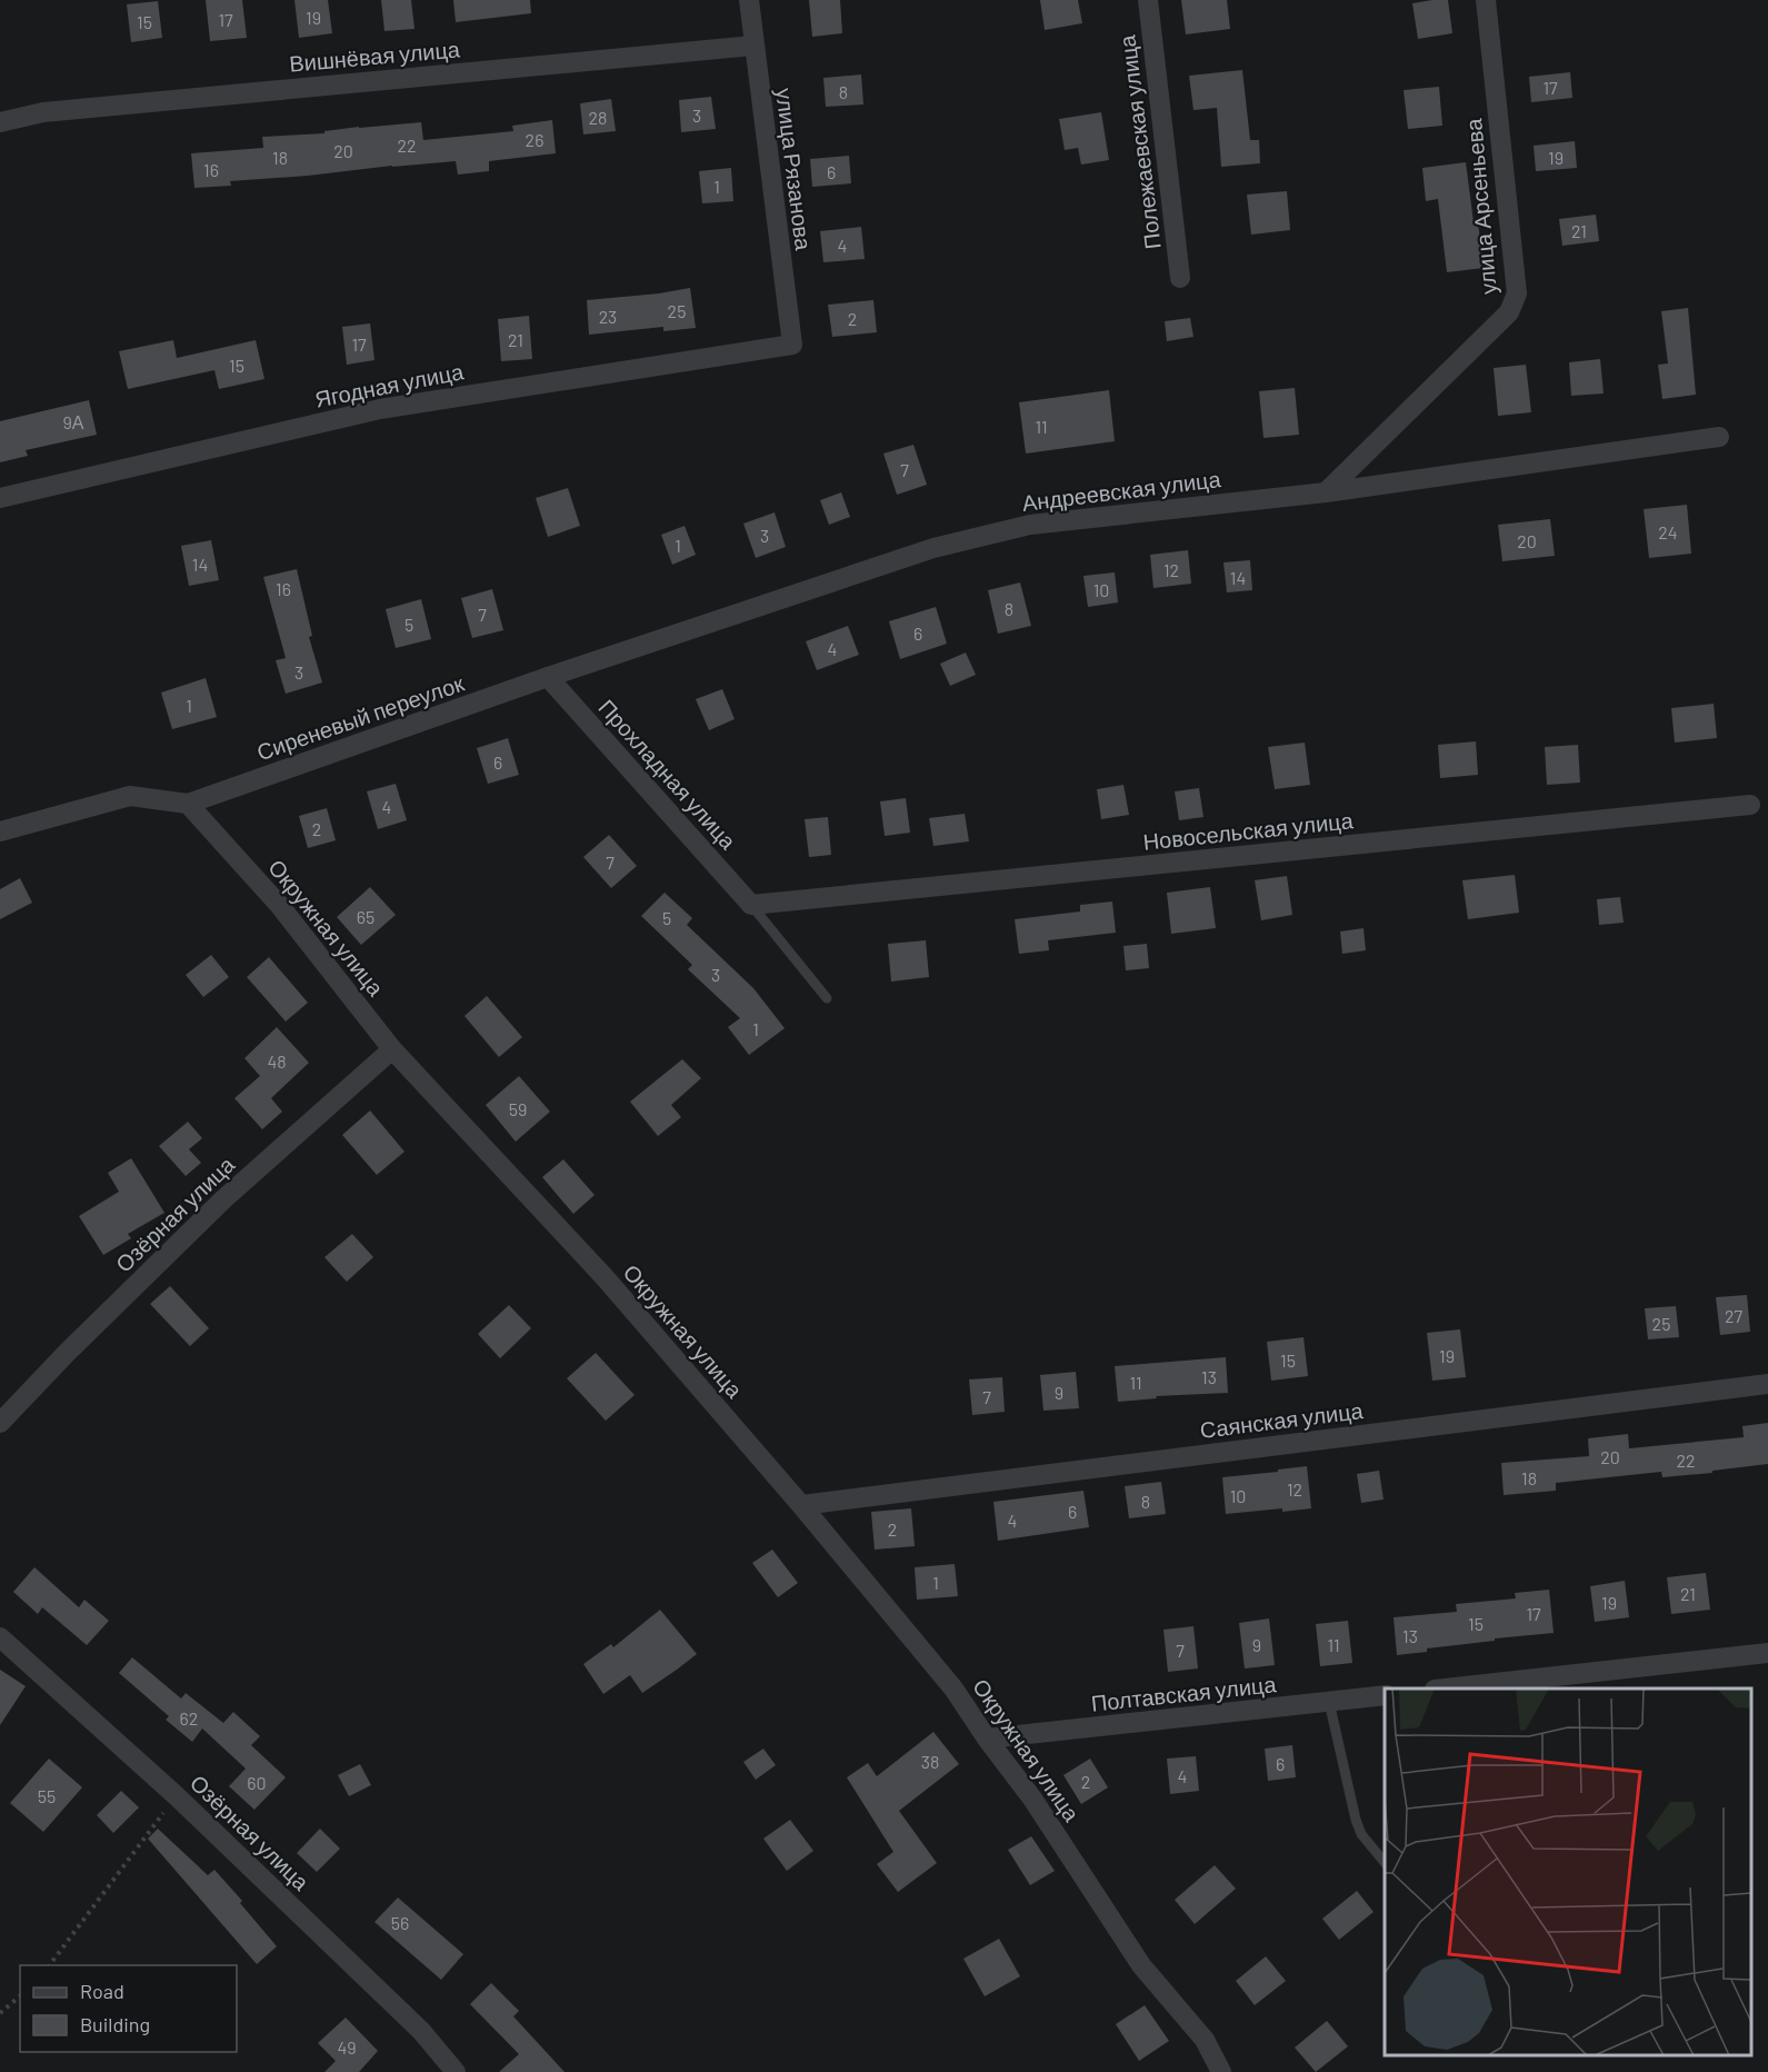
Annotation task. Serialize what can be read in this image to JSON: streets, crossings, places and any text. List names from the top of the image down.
{
  "streets": {
    "street": [
      "Вишнёвая улица",
      "Полежаевская улица",
      "улица Рязанова",
      "улица Арсеньева",
      "Ягодная улица",
      "Андреевская улица",
      "Сиреневый переулок",
      "Прохладная улица",
      "Новосельская улица",
      "Окружная улица",
      "Озёрная улица",
      "Саянская улица",
      "Полтавская улица"
    ]
  },
  "crossings": [
    ["Вишнёвая улица", "улица Рязанова"],
    ["улица Рязанова", "Ягодная улица"],
    ["улица Арсеньева", "Андреевская улица"],
    ["Андреевская улица", "Сиреневый переулок"],
    ["Андреевская улица", "Прохладная улица"],
    ["Сиреневый переулок", "Прохладная улица"],
    ["Сиреневый переулок", "Окружная улица"],
    ["Прохладная улица", "Новосельская улица"],
    ["Окружная улица", "Озёрная улица"],
    ["Окружная улица", "Саянская улица"],
    ["Окружная улица", "Полтавская улица"]
  ],
  "house_numbers": [
    "19",
    "17",
    "15",
    "17",
    "8",
    "3",
    "28",
    "26",
    "22",
    "20",
    "18",
    "19",
    "16",
    "6",
    "1",
    "21",
    "4",
    "25",
    "23",
    "2",
    "21",
    "17",
    "15",
    "9А",
    "11",
    "7",
    "24",
    "3",
    "20",
    "1",
    "14",
    "12",
    "14",
    "16",
    "10",
    "8",
    "7",
    "5",
    "6",
    "4",
    "3",
    "1",
    "6",
    "4",
    "2",
    "7",
    "65",
    "5",
    "3",
    "1",
    "48",
    "59",
    "27",
    "25",
    "19",
    "15",
    "13",
    "11",
    "9",
    "7",
    "20",
    "22",
    "18",
    "12",
    "10",
    "8",
    "6",
    "4",
    "2",
    "1",
    "21",
    "19",
    "17",
    "15",
    "13",
    "9",
    "11",
    "7",
    "62",
    "38",
    "6",
    "4",
    "2",
    "60",
    "55",
    "56",
    "49"
  ],
  "legend": ["Road", "Building"]
}
